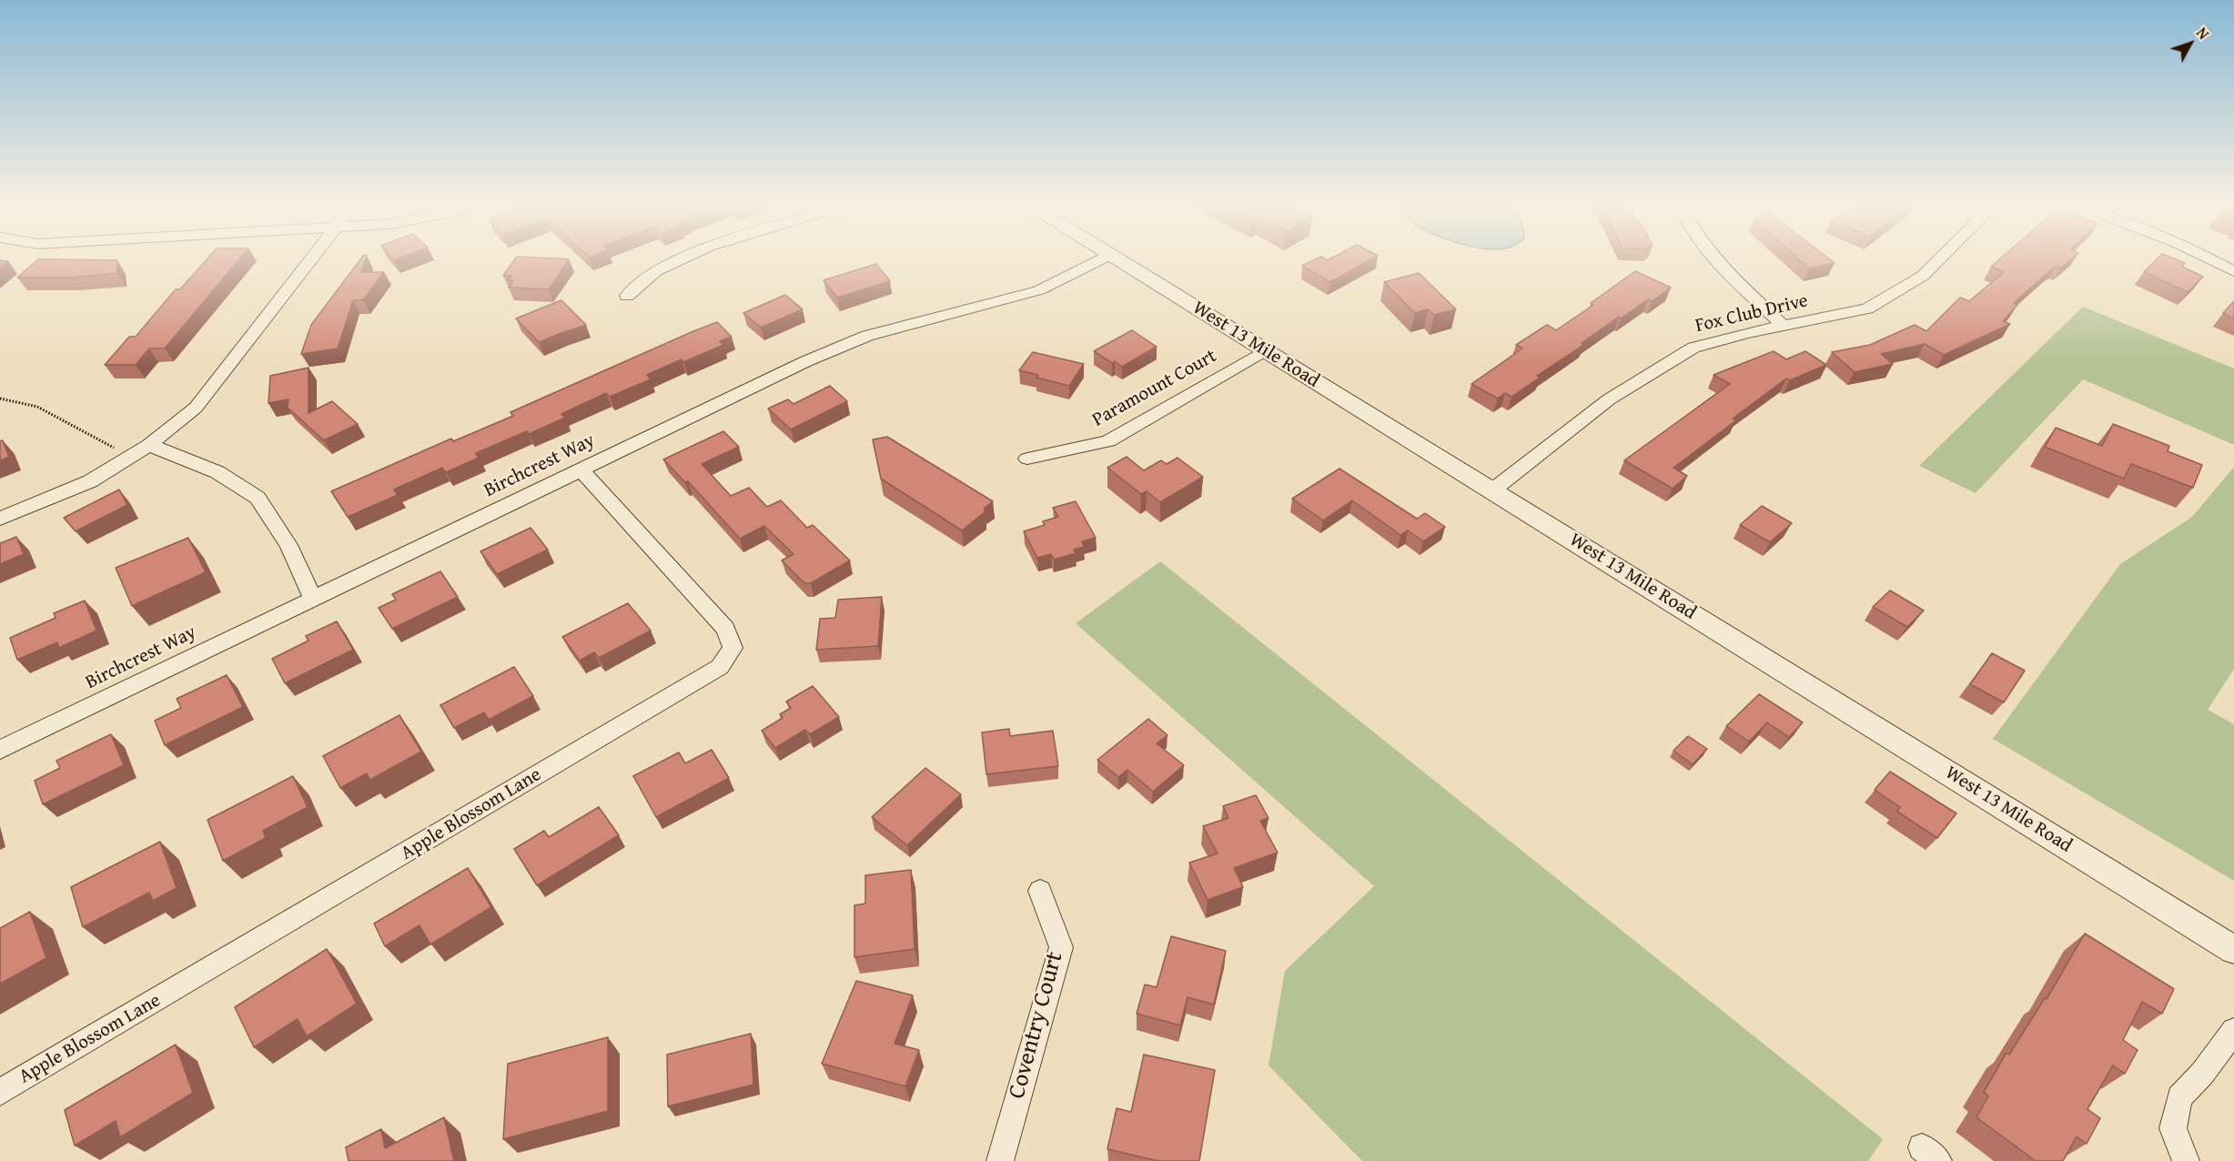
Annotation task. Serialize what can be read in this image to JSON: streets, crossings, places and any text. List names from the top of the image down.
{
  "streets": {
    "street": [
      "Fox Club Drive",
      "West 13 Mile Road",
      "Paramount Court",
      "Birchcrest Way",
      "Apple Blossom Lane",
      "Coventry Court"
    ]
  },
  "crossings": [
    ["Fox Club Drive", "West 13 Mile Road"],
    ["West 13 Mile Road", "Paramount Court"],
    ["Birchcrest Way", "Apple Blossom Lane"]
  ],
  "north": "top right"
}
